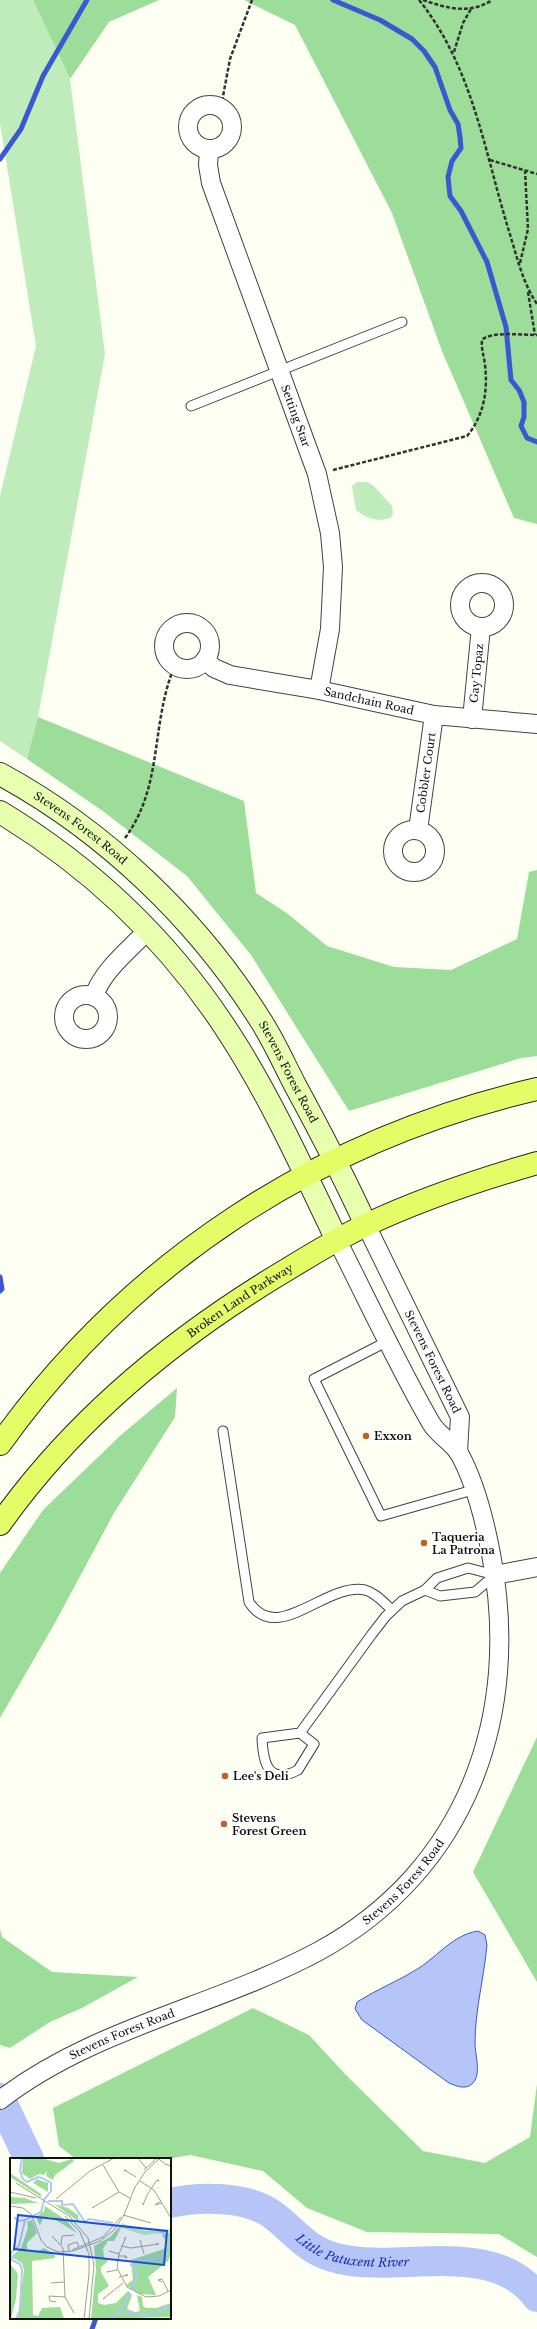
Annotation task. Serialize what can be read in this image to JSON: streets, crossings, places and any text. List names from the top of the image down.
{
  "streets": {
    "main road": ["Broken Land Parkway"],
    "street": [
      "Setting Star",
      "Gay Topaz",
      "Sandchain Road",
      "Cobbler Court",
      "Stevens Forest Road"
    ]
  },
  "crossings": [
    ["Setting Star", "Sandchain Road"],
    ["Gay Topaz", "Sandchain Road"],
    ["Sandchain Road", "Cobbler Court"],
    ["Stevens Forest Road", "Broken Land Parkway"]
  ],
  "water": ["Little Patuxent River"],
  "places": [
    "Exxon",
    "Taqueria La Patrona",
    "Lee's Deli",
    "Stevens Forest Green"
  ]
}
